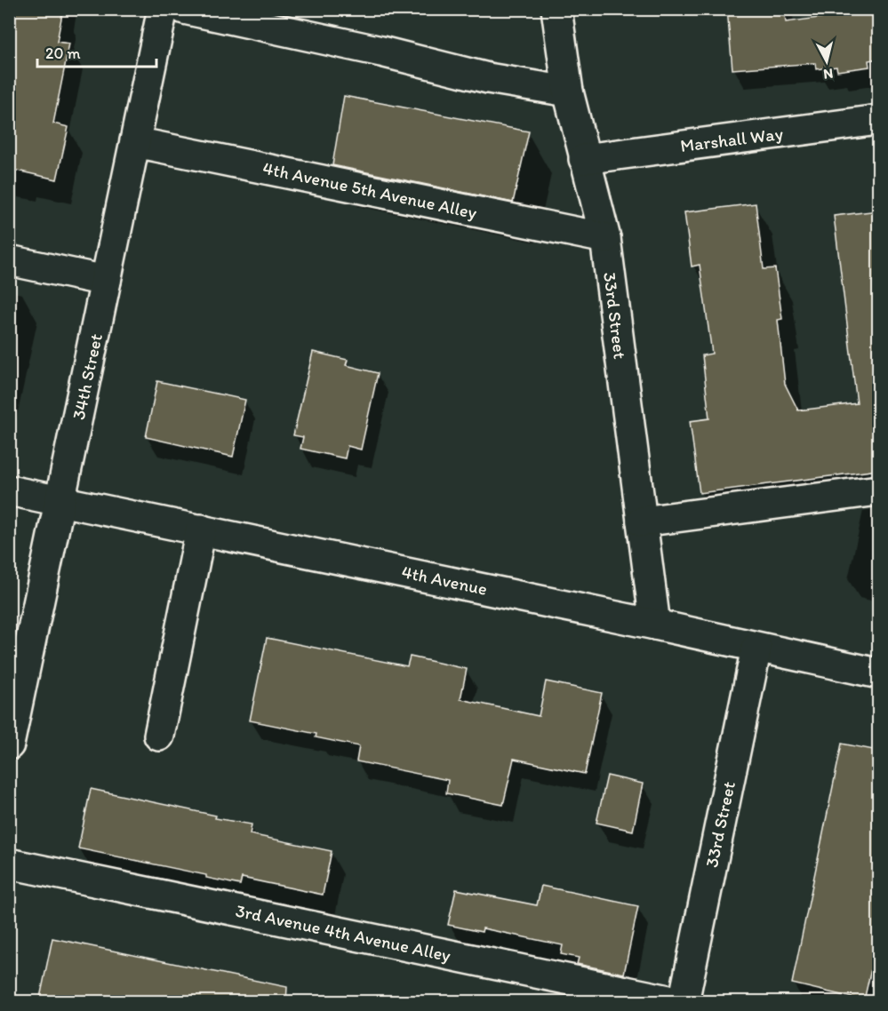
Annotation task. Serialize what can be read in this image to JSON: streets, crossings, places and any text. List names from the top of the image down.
{
  "streets": {
    "street": [
      "Marshall Way",
      "4th Avenue 5th Avenue Alley",
      "33rd Street",
      "34th Street",
      "4th Avenue",
      "3rd Avenue 4th Avenue Alley"
    ]
  },
  "crossings": [
    ["Marshall Way", "33rd Street"],
    ["4th Avenue 5th Avenue Alley", "33rd Street"],
    ["4th Avenue 5th Avenue Alley", "34th Street"],
    ["33rd Street", "4th Avenue"],
    ["34th Street", "4th Avenue"]
  ],
  "scale_bar": "20 m",
  "north": "bottom"
}
